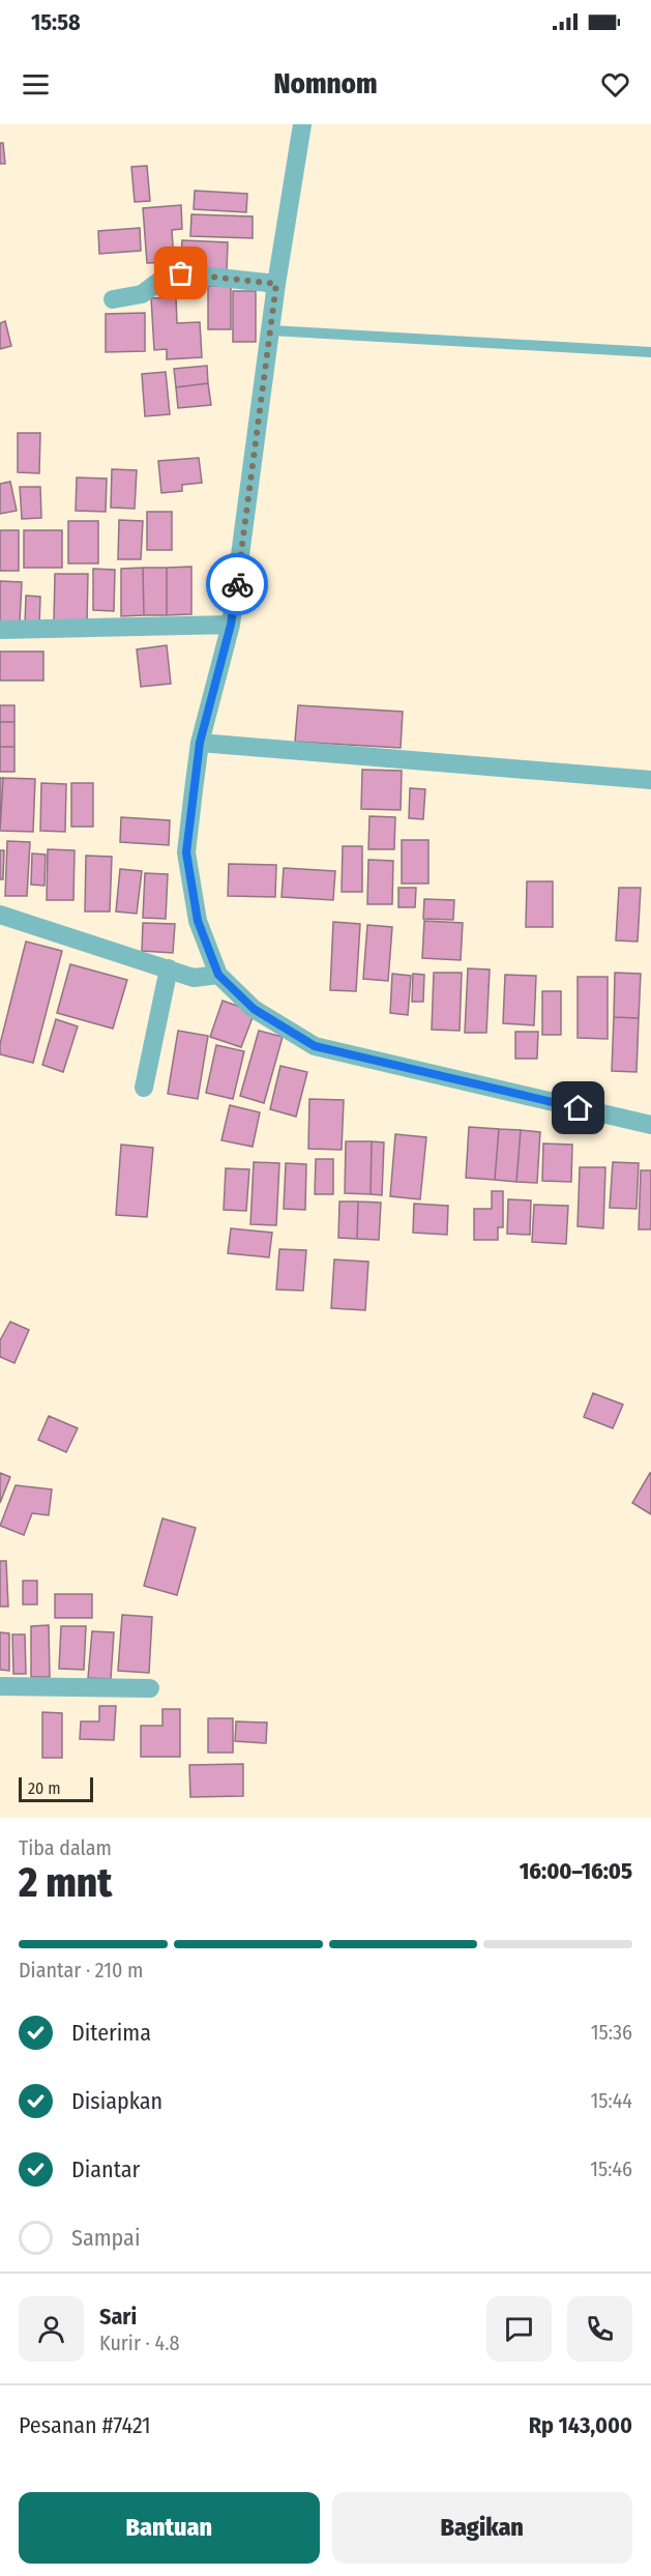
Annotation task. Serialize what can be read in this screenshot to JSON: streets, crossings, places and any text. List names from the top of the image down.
{
  "scale_bar": "20 m",
  "page": {
    "status": "15:58",
    "header": "Nomnom",
    "scale": "20 m",
    "heading": ["2 mnt", "Tiba dalam", "16:00–16:05"],
    "panel": [
      "Sari",
      "Kurir · 4.8",
      "Pesanan #7421",
      "Rp 143,000"
    ],
    "bar": "Diantar · 210 m",
    "list": [
      ["Diterima", "15:36"],
      ["Disiapkan", "15:44"],
      ["Diantar", "15:46"],
      "Sampai"
    ],
    "buttons": ["Bantuan", "Bagikan"]
  }
}
